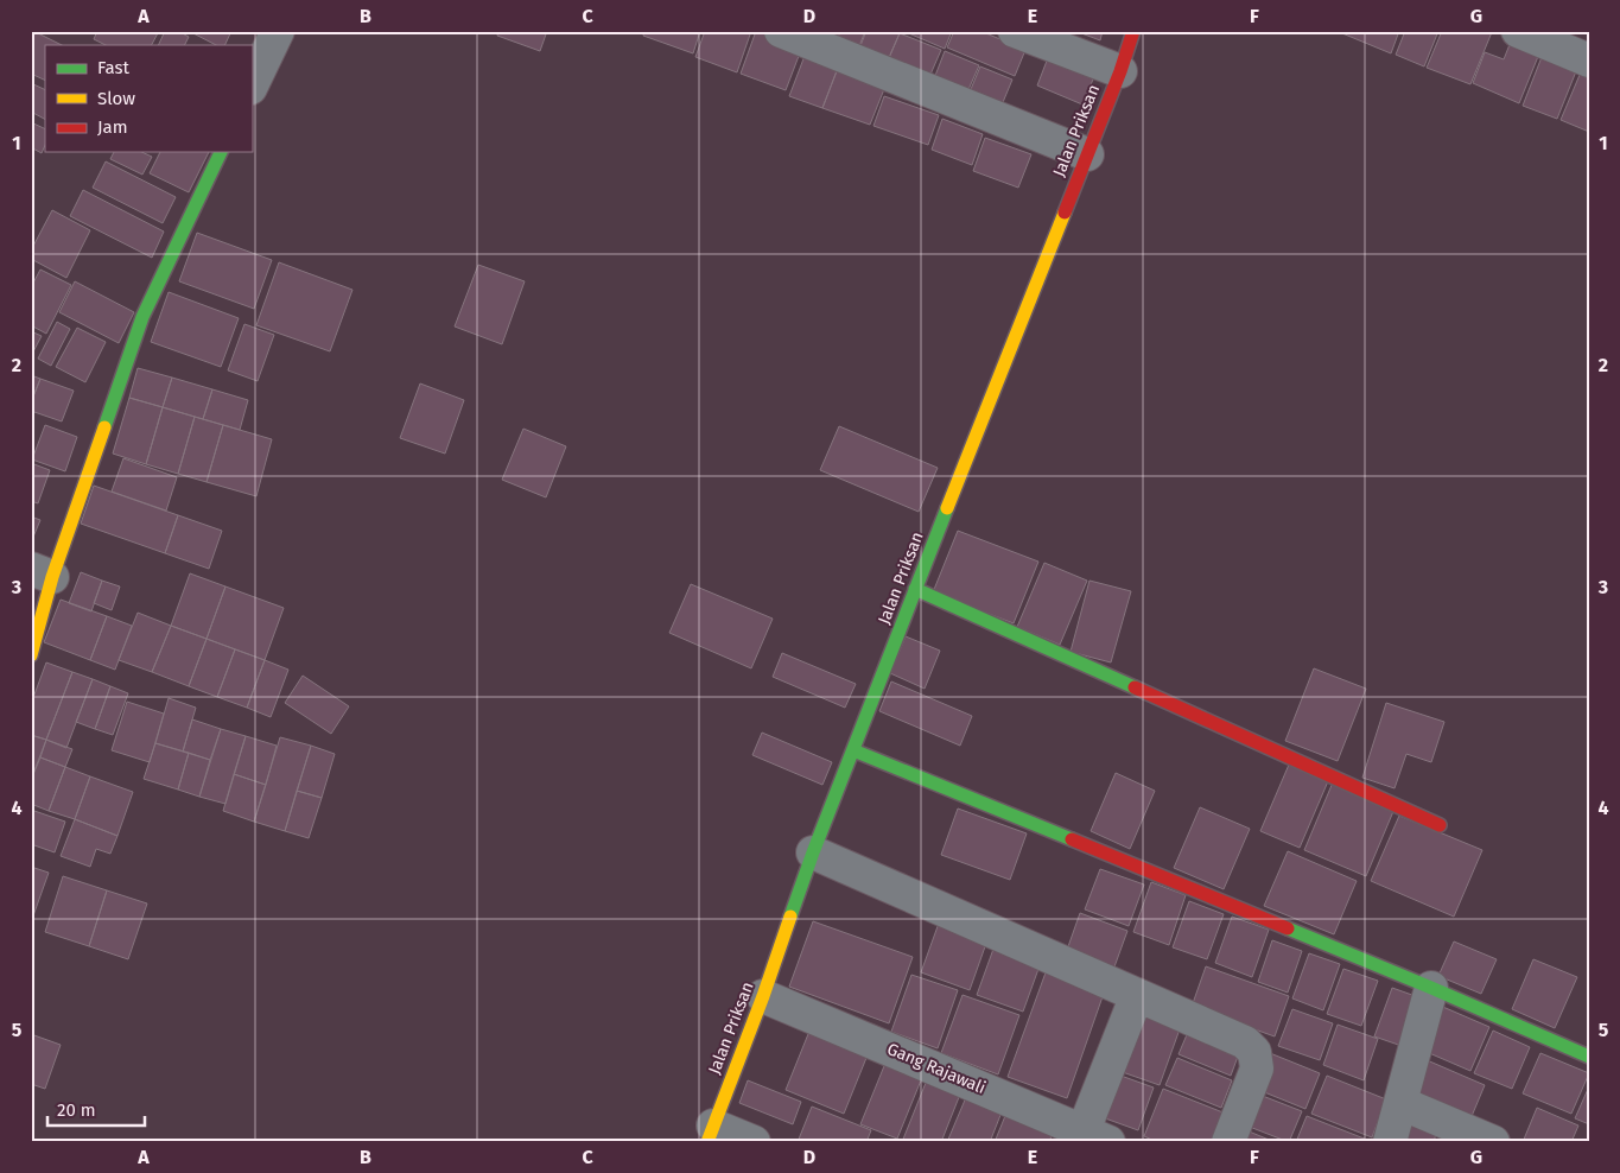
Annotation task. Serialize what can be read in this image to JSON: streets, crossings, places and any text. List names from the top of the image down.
{
  "streets": {
    "street": ["Jalan Priksan", "Gang Rajawali"]
  },
  "crossings": [
    ["Jalan Priksan", "Gang Rajawali"]
  ],
  "legend": ["Fast", "Slow", "Jam"],
  "scale_bar": "20 m",
  "grid": {
    "columns": [
      "A",
      "B",
      "C",
      "D",
      "E",
      "F",
      "G"
    ],
    "rows": [
      "1",
      "2",
      "3",
      "4",
      "5"
    ]
  }
}
